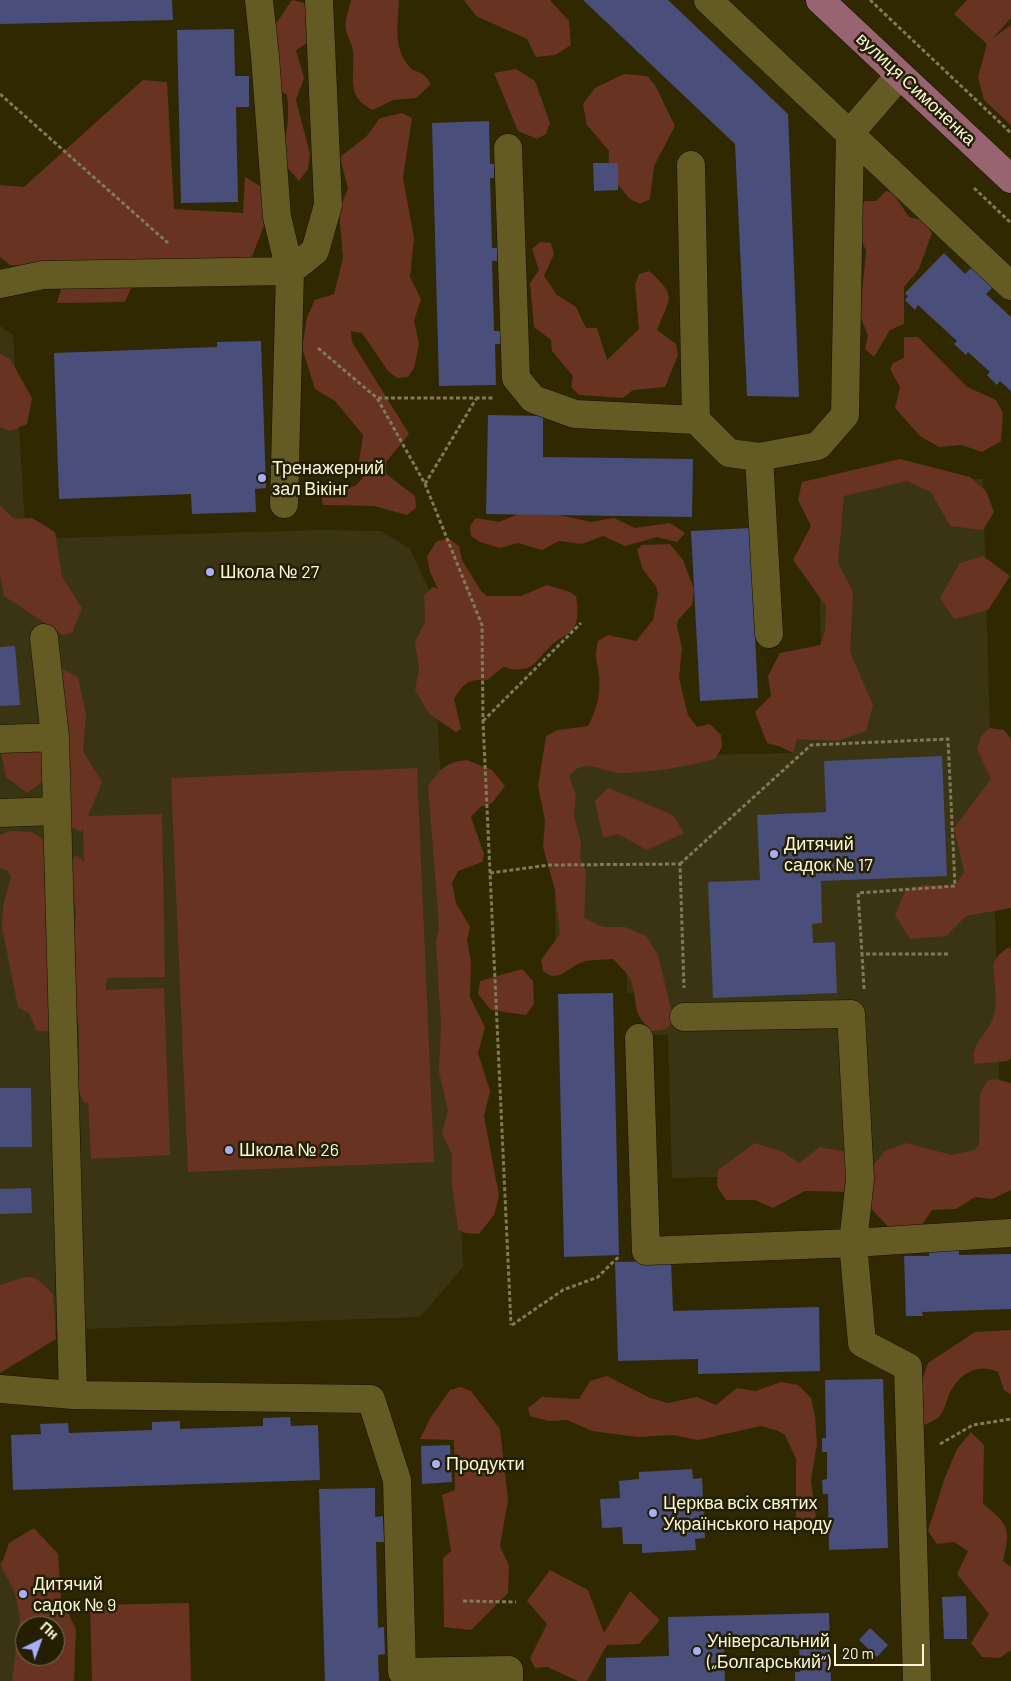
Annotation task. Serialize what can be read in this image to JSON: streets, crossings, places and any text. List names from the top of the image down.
{
  "streets": {
    "main road": ["вулиця Симоненка"]
  },
  "places": [
    "Тренажерний зал Вікінг",
    "Школа № 27",
    "Дитячий садок № 17",
    "Школа № 26",
    "Продукти",
    "Церква всіх святих Українського народу",
    "Дитячий садок № 9",
    "Універсальний („Болгарський“)"
  ],
  "scale_bar": "20 m",
  "north": "top right"
}
